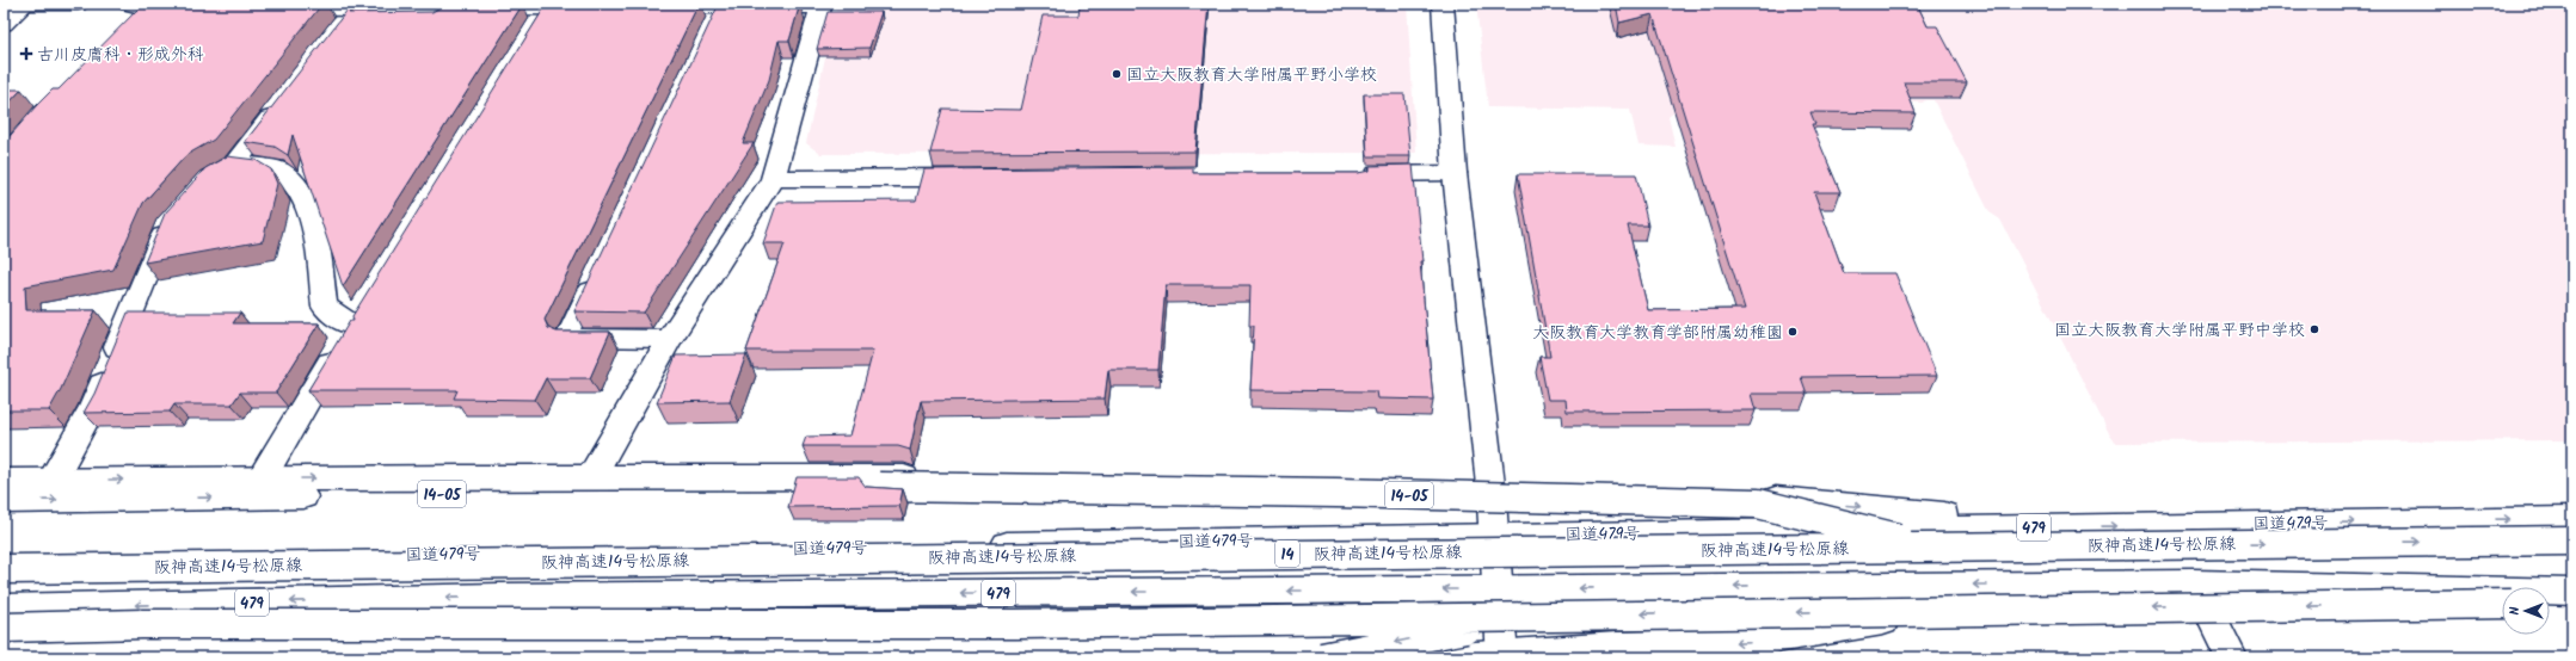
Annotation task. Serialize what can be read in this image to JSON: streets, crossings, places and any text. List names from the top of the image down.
{
  "streets": {
    "main road": [
      "14-05",
      "国道479号",
      "479",
      "阪神高速14号松原線",
      "14"
    ]
  },
  "crossings": [
    ["14-05", "阪神高速14号松原線"]
  ],
  "places": {
    "health": ["古川皮膚科・形成外科"],
    "other": ["国立大阪教育大学附属平野小学校", "国立大阪教育大学附属平野中学校", "大阪教育大学教育学部附属幼稚園"]
  },
  "north": "left"
}
